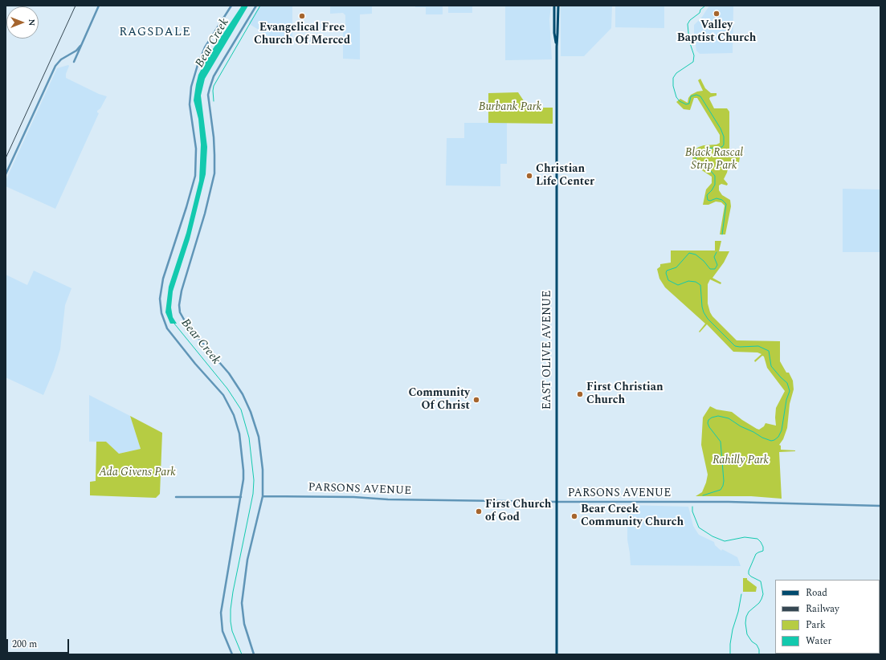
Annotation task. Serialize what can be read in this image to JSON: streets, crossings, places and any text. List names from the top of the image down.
{
  "streets": {
    "main road": ["EAST OLIVE AVENUE"],
    "street": ["PARSONS AVENUE"]
  },
  "crossings": [
    ["EAST OLIVE AVENUE", "PARSONS AVENUE"]
  ],
  "districts": ["RAGSDALE"],
  "water": ["Bear Creek"],
  "parks": [
    "Burbank Park",
    "Black Rascal Strip Park",
    "Rahilly Park",
    "Ada Givens Park"
  ],
  "places": [
    "Valley Baptist Church",
    "Evangelical Free Church Of Merced",
    "Christian Life Center",
    "First Christian Church",
    "Community Of Christ",
    "First Church of God",
    "Bear Creek Community Church"
  ],
  "legend": [
    "Road",
    "Railway",
    "Park",
    "Water"
  ],
  "scale_bar": "200 m",
  "north": "right"
}
